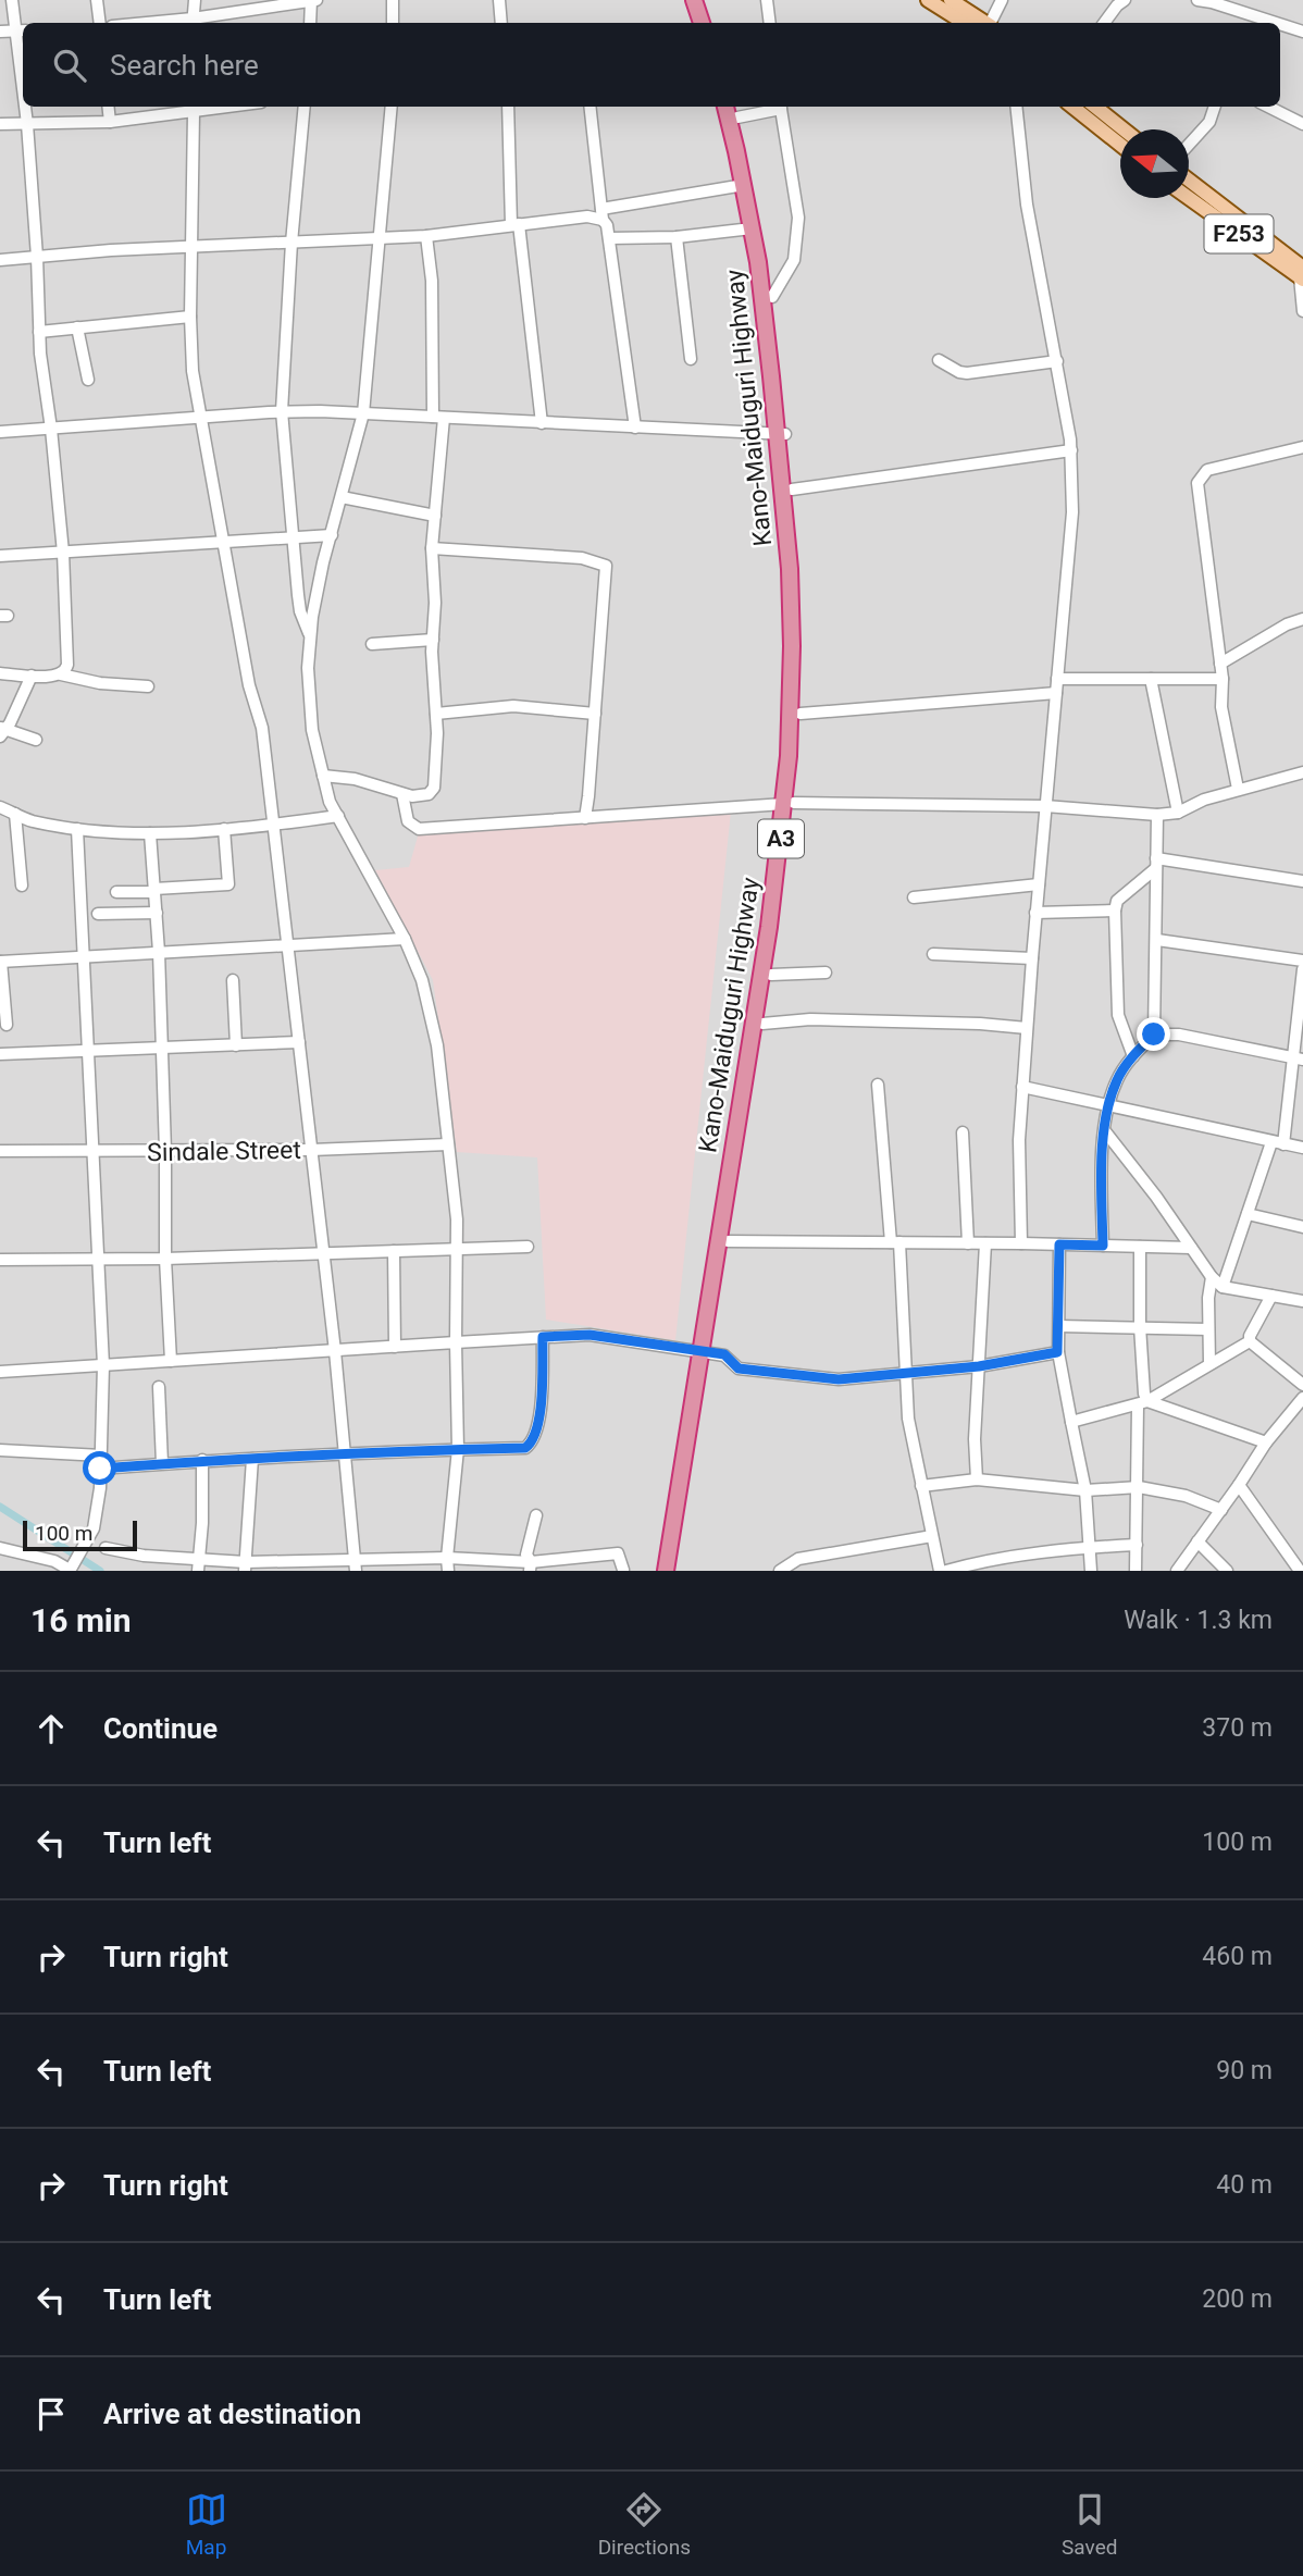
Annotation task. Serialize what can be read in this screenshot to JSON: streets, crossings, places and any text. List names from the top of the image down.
{
  "streets": {
    "highway": ["Kano-Maiduguri Highway", "A3"],
    "main road": ["F253"],
    "street": ["Sindale Street"]
  },
  "scale_bar": "100 m",
  "north": "left",
  "page": {
    "search": "Search here",
    "scale": "100 m",
    "heading": ["16 min", "Walk · 1.3 km"],
    "list": [
      ["Continue", "370 m"],
      ["Turn left", "100 m"],
      ["Turn right", "460 m"],
      ["Turn left", "90 m"],
      ["Turn right", "40 m"],
      ["Turn left", "200 m"],
      "Arrive at destination"
    ],
    "nav": ["Map", "Directions", "Saved"]
  }
}
